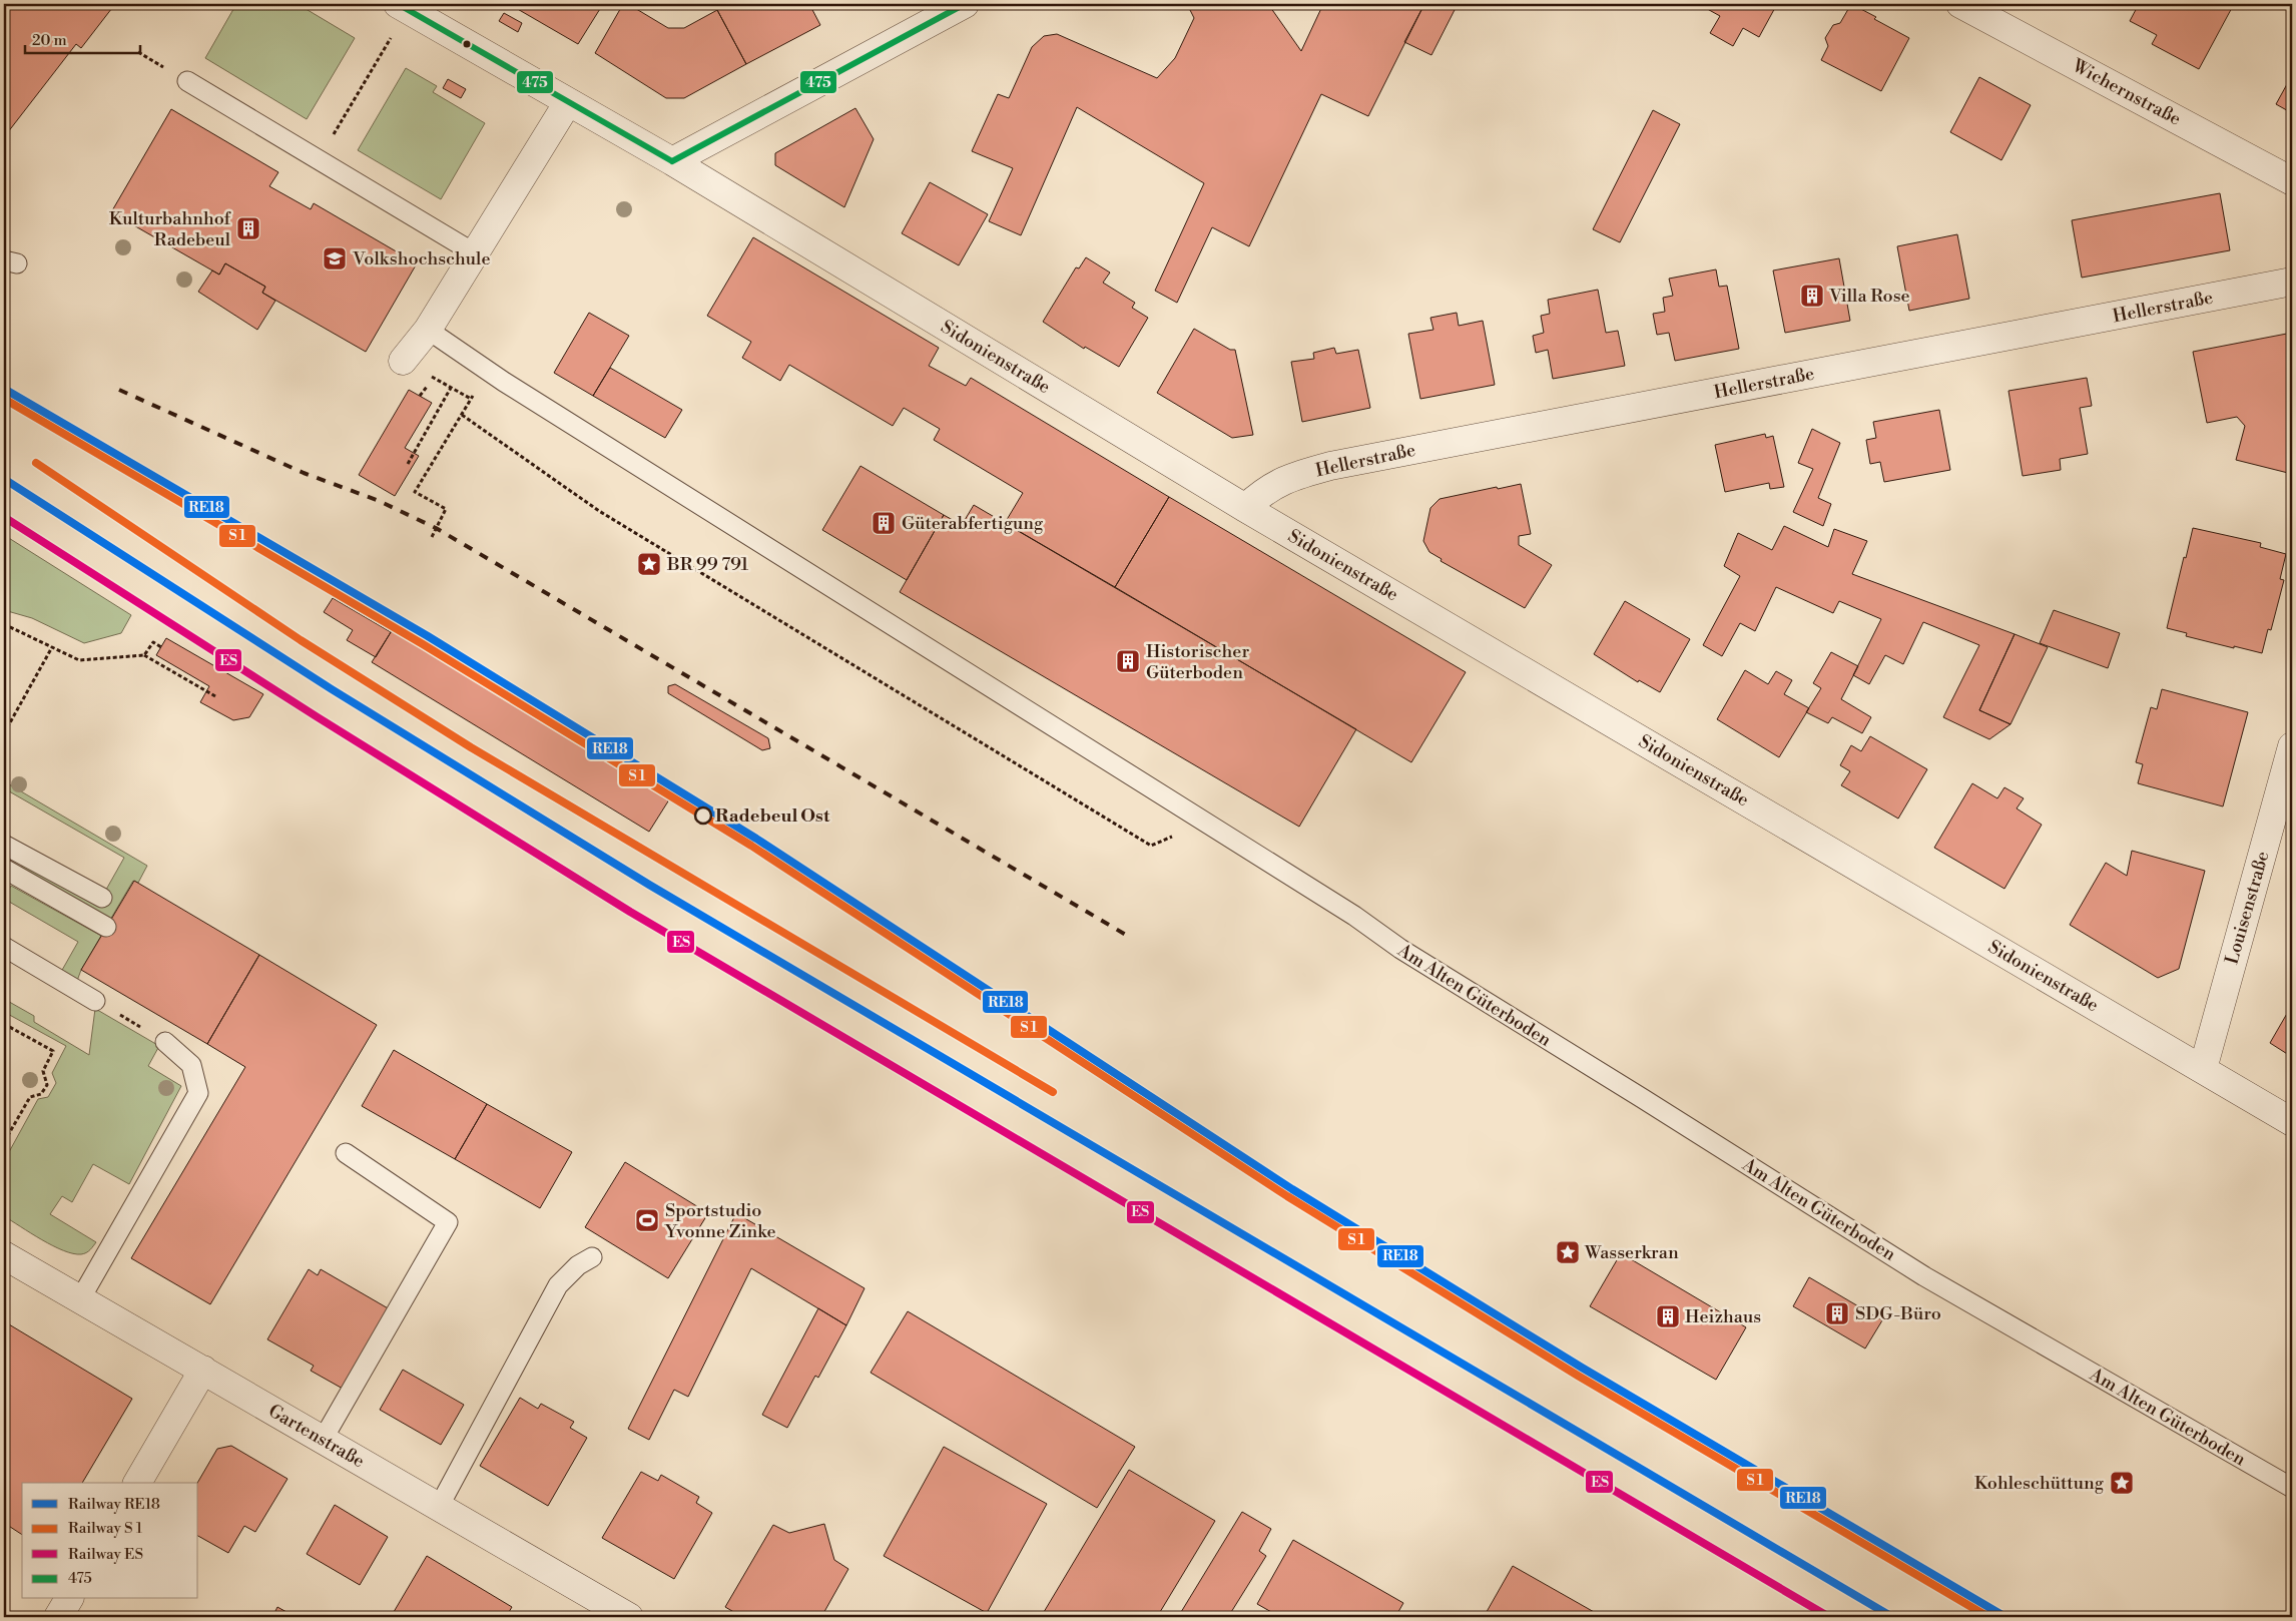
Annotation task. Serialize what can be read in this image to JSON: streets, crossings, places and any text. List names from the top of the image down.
{
  "streets": {
    "street": [
      "Wichernstraße",
      "Hellerstraße",
      "Sidonienstraße",
      "Louisenstraße",
      "Gartenstraße"
    ],
    "lane": ["Am Alten Güterboden"]
  },
  "crossings": [
    ["Hellerstraße", "Sidonienstraße"],
    ["Sidonienstraße", "Louisenstraße"]
  ],
  "places": {
    "building": [
      "Kulturbahnhof Radebeul",
      "Villa Rose",
      "Güterabfertigung",
      "Historischer Güterboden",
      "SDG-Büro",
      "Heizhaus"
    ],
    "school or university": ["Volkshochschule"],
    "place": ["BR 99 791", "Wasserkran", "Kohleschüttung"],
    "other": ["Radebeul Ost"],
    "sports": ["Sportstudio Yvonne Zinke"]
  },
  "lines": ["transit line 475", "rail line RE18", "rail line ES"],
  "legend": [
    "Railway RE18",
    "Railway S 1",
    "Railway ES",
    "475"
  ],
  "scale_bar": "20 m"
}
